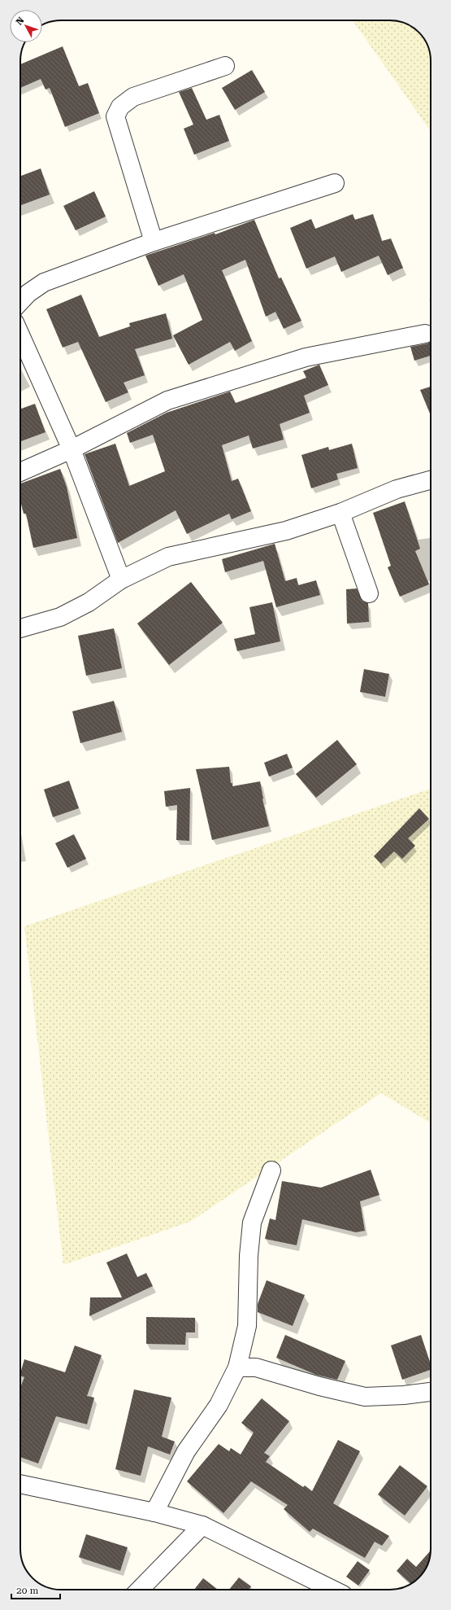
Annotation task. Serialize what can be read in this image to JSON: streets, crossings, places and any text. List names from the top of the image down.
{
  "scale_bar": "20 m",
  "north": "top left"
}
